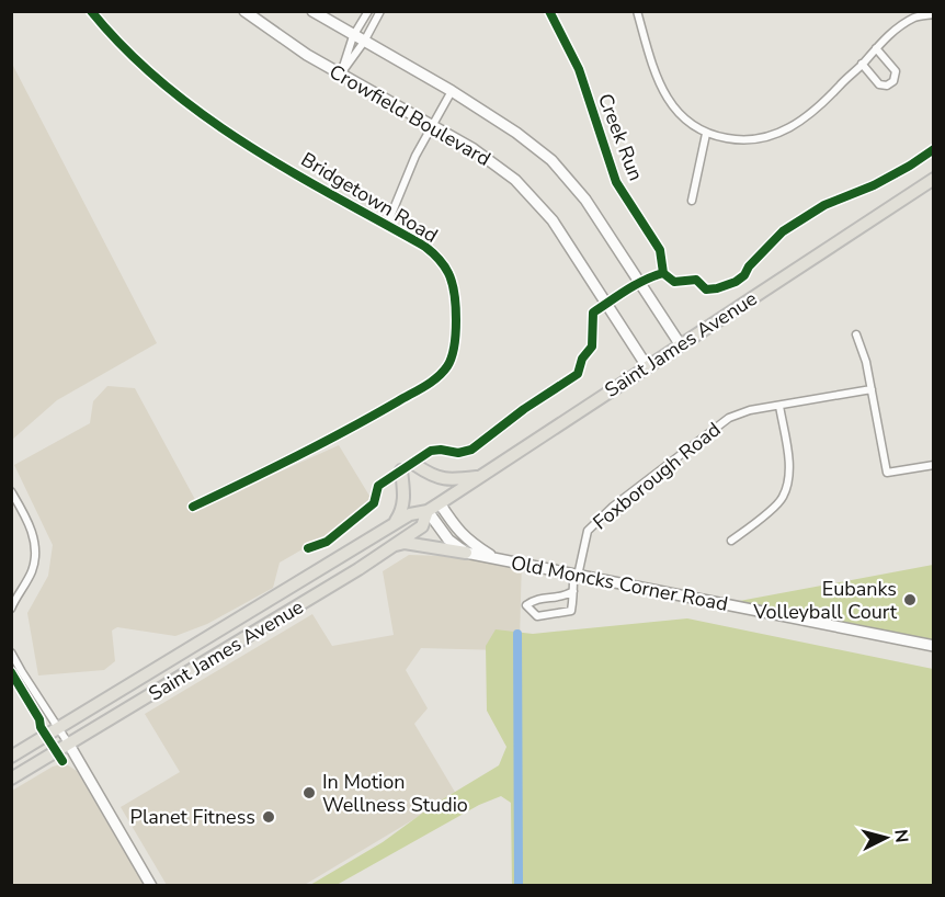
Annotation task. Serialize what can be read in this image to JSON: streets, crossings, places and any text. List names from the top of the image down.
{
  "streets": {
    "main road": ["Crowfield Boulevard", "Saint James Avenue", "Old Moncks Corner Road"],
    "street": ["Bridgetown Road", "Foxborough Road"],
    "cycle path": ["Creek Run"]
  },
  "crossings": [
    ["Crowfield Boulevard", "Saint James Avenue"],
    ["Foxborough Road", "Old Moncks Corner Road"]
  ],
  "places": ["Eubanks Volleyball Court", "In Motion Wellness Studio", "Planet Fitness"],
  "north": "right"
}
